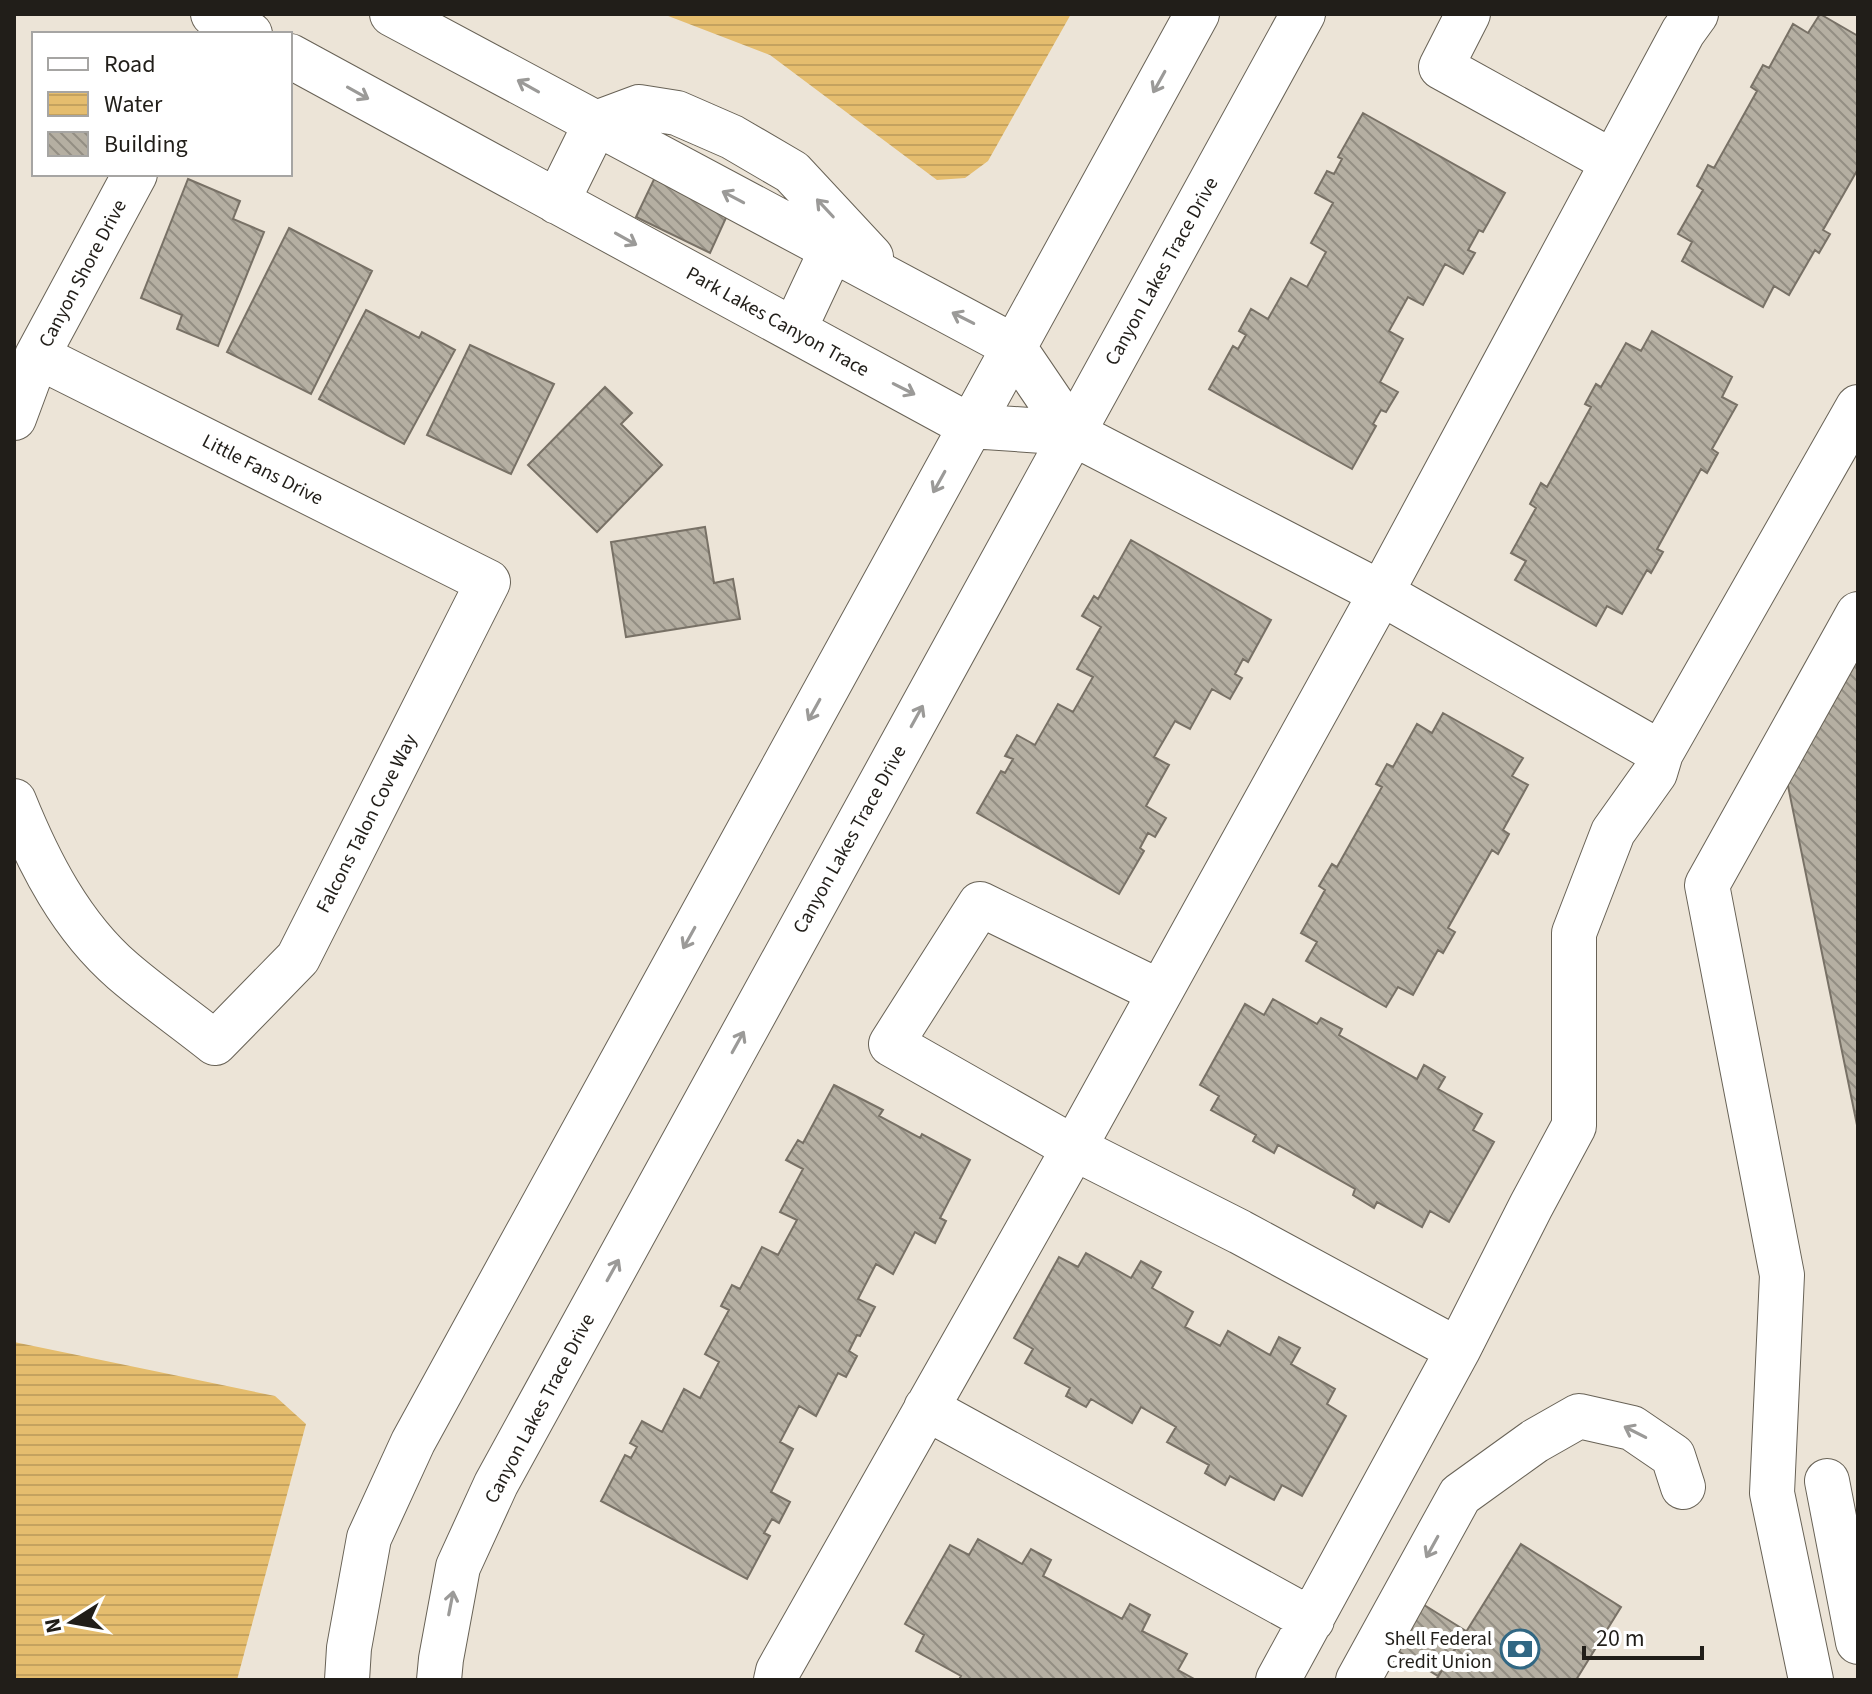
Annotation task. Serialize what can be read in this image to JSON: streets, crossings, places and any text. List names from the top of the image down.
{
  "streets": {
    "street": [
      "Canyon Lakes Trace Drive",
      "Canyon Shore Drive",
      "Park Lakes Canyon Trace",
      "Little Fans Drive",
      "Falcons Talon Cove Way"
    ]
  },
  "crossings": [
    ["Canyon Lakes Trace Drive", "Park Lakes Canyon Trace"],
    ["Canyon Shore Drive", "Little Fans Drive"],
    ["Little Fans Drive", "Falcons Talon Cove Way"]
  ],
  "places": {
    "bank": ["Shell Federal Credit Union"]
  },
  "legend": ["Road", "Water", "Building"],
  "scale_bar": "20 m",
  "north": "left"
}
